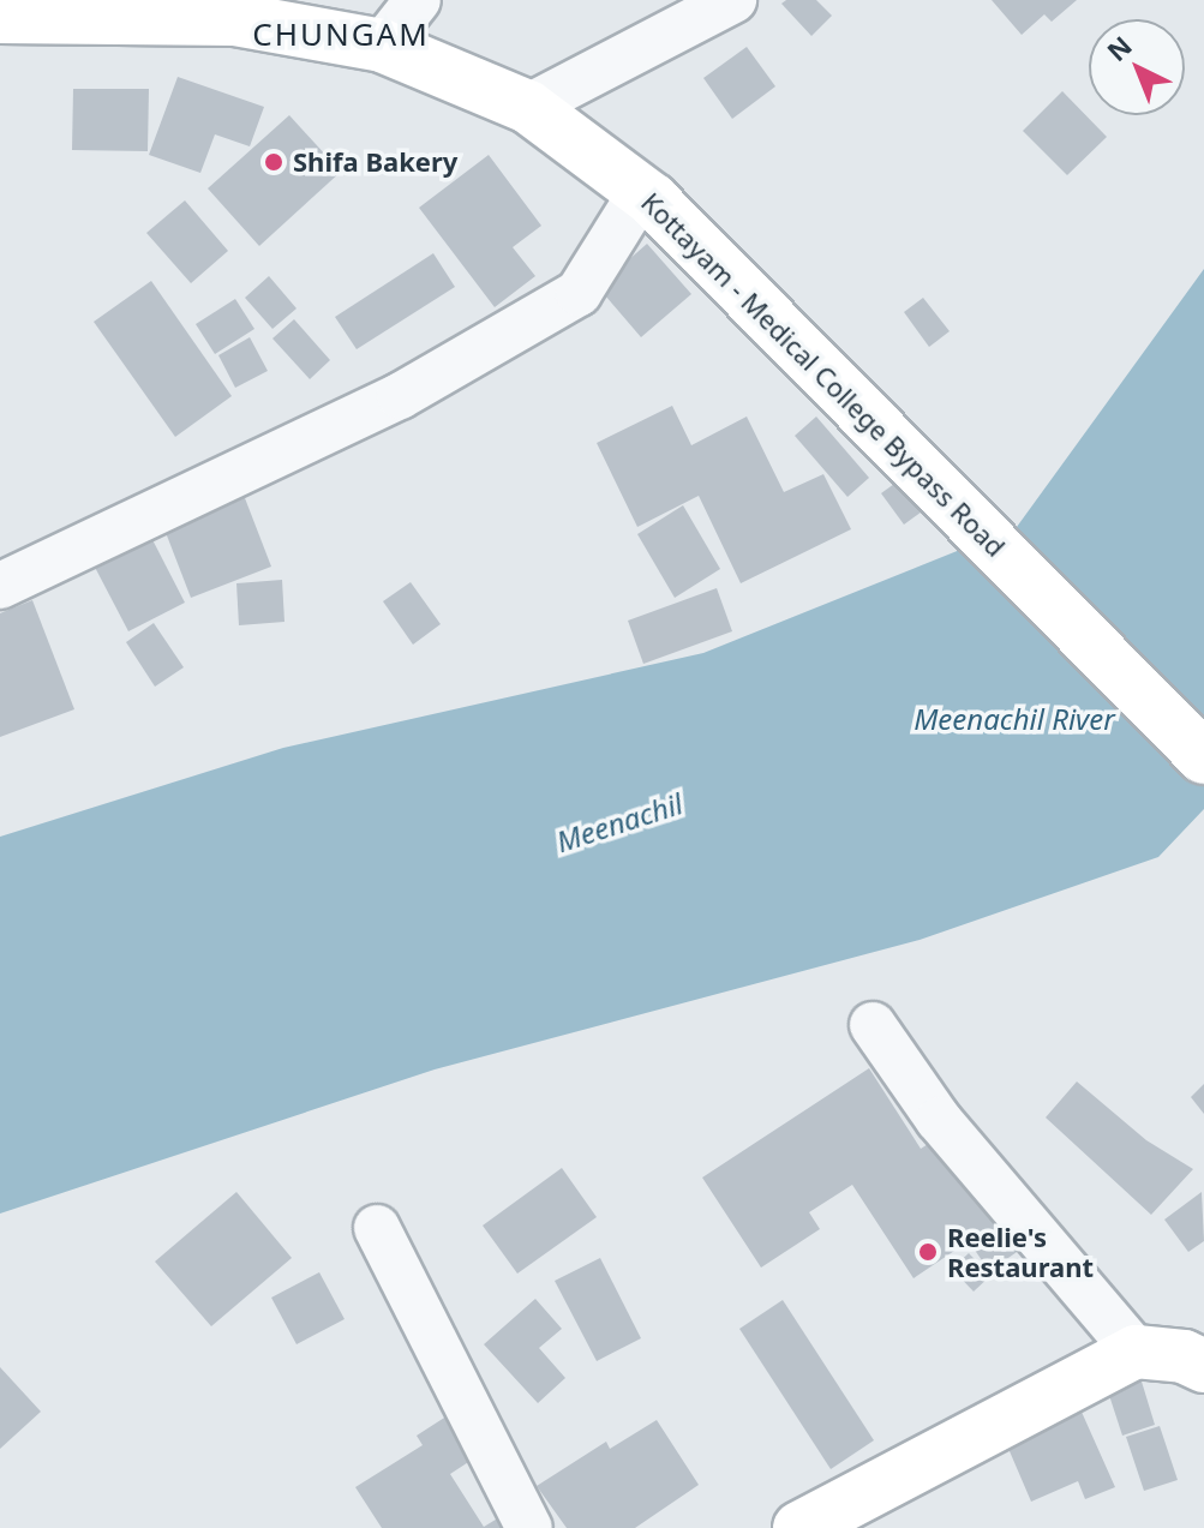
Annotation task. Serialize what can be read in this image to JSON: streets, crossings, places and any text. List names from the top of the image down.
{
  "streets": {
    "main road": ["Kottayam - Medical College Bypass Road"]
  },
  "districts": ["CHUNGAM"],
  "water": ["Meenachil River", "Meenachil"],
  "places": ["Shifa Bakery", "Reelie's Restaurant"],
  "north": "top left"
}
